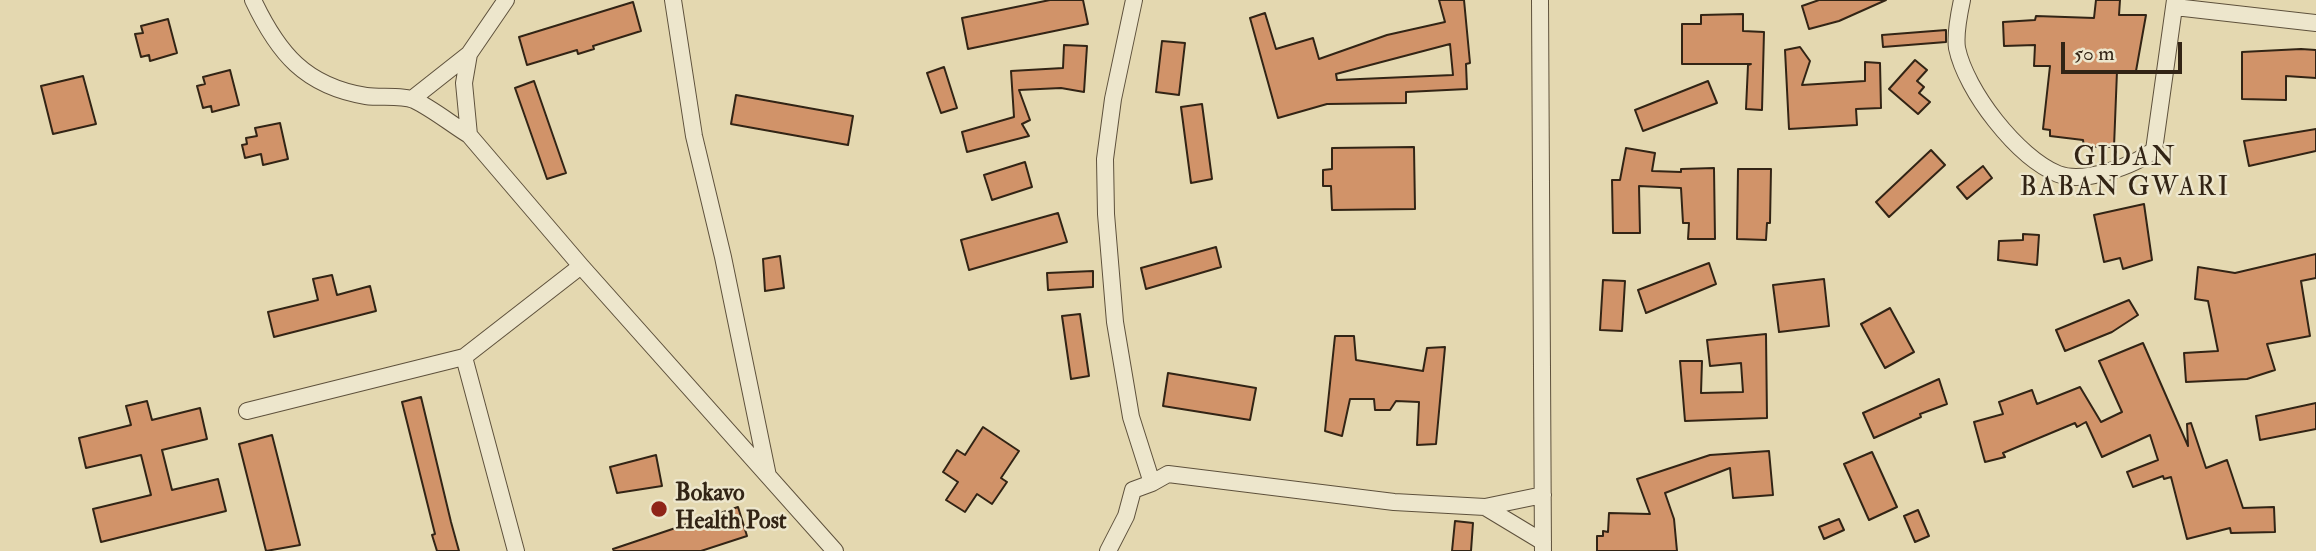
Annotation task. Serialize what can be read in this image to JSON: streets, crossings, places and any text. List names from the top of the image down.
{
  "districts": ["GIDAN BABAN GWARI"],
  "places": ["Bokavo Health Post"],
  "scale_bar": "50 m"
}
